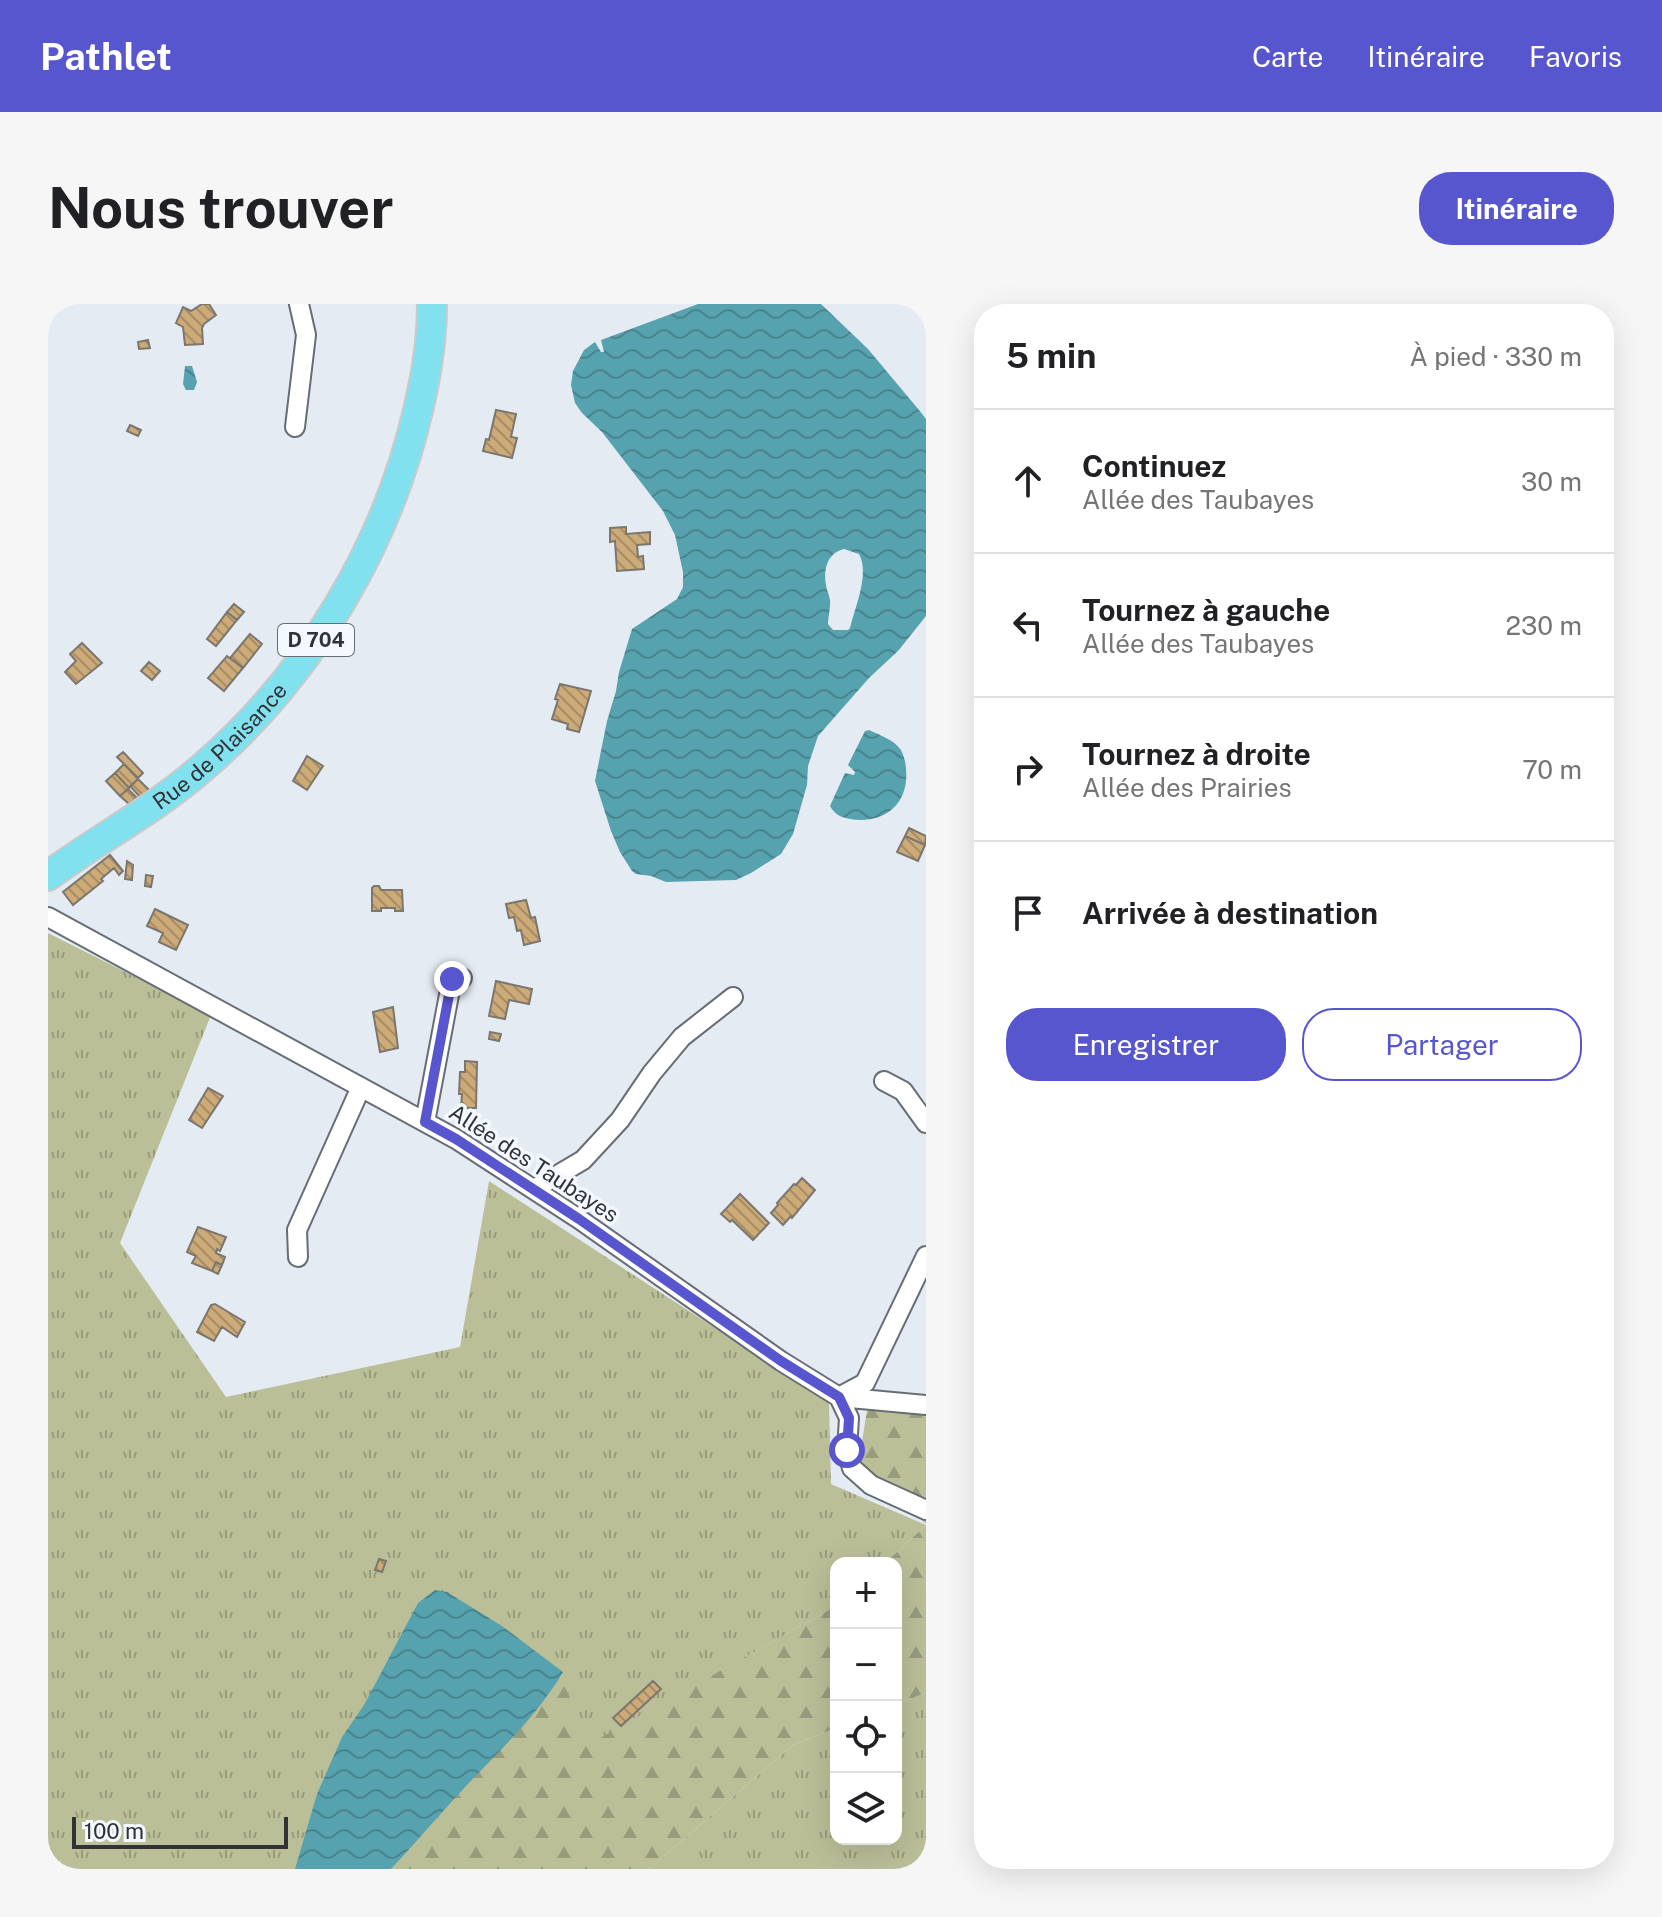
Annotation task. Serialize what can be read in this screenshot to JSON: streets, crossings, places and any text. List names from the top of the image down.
{
  "streets": {
    "main road": ["D 704", "Rue de Plaisance"],
    "street": ["Allée des Taubayes"]
  },
  "scale_bar": "100 m",
  "page": {
    "header": "Pathlet",
    "nav": ["Carte", "Itinéraire", "Favoris"],
    "buttons": [
      "Itinéraire",
      ["Enregistrer", "Partager"]
    ],
    "title": "Nous trouver",
    "heading": ["5 min", "À pied · 330 m"],
    "list": [
      ["Continuez", "Allée des Taubayes", "30 m"],
      ["Tournez à gauche", "Allée des Taubayes", "230 m"],
      ["Tournez à droite", "Allée des Prairies", "70 m"],
      "Arrivée à destination"
    ],
    "map_buttons": ["+", "−"],
    "scale": "100 m"
  }
}
